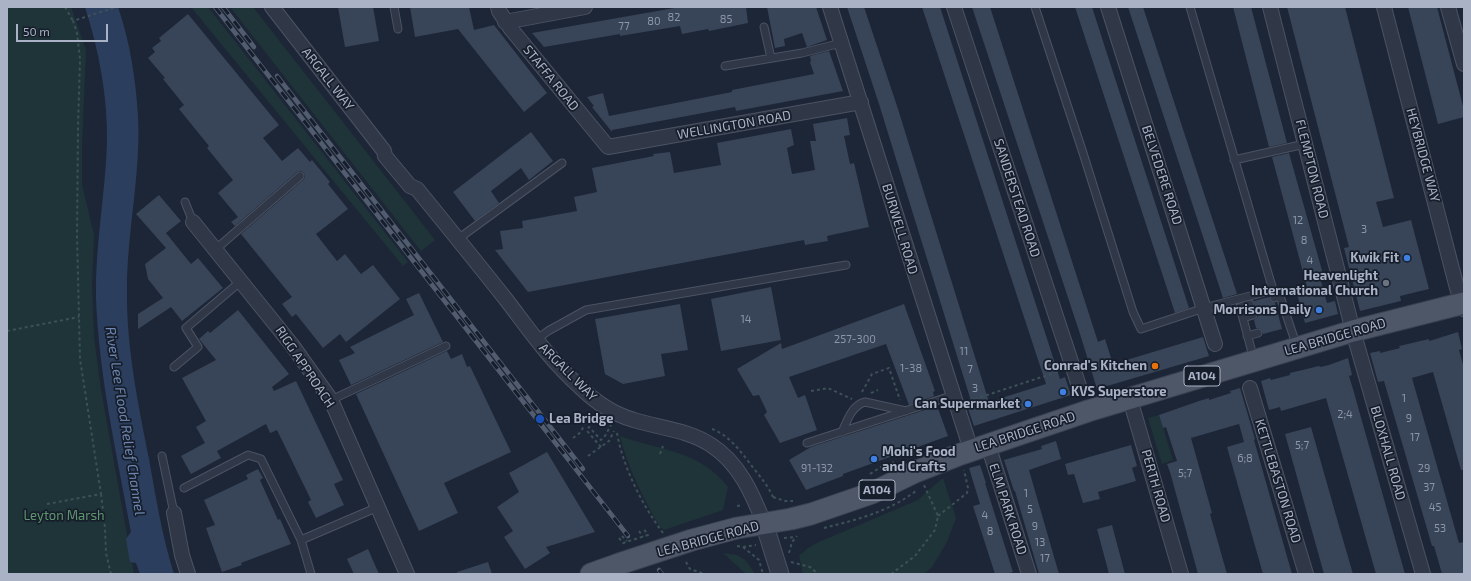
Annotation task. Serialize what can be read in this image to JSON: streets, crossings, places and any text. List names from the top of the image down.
{
  "streets": {
    "main road": ["LEA BRIDGE ROAD", "A104"],
    "street": [
      "STAFFA ROAD",
      "ARGALL WAY",
      "WELLINGTON ROAD",
      "HEYBRIDGE WAY",
      "FLEMPTON ROAD",
      "BELVEDERE ROAD",
      "SANDERSTEAD ROAD",
      "BURWELL ROAD",
      "RIGG APPROACH",
      "BLOXHALL ROAD",
      "KETTLEBASTON ROAD",
      "PERTH ROAD",
      "ELM PARK ROAD"
    ]
  },
  "crossings": [
    ["STAFFA ROAD", "WELLINGTON ROAD"],
    ["ARGALL WAY", "LEA BRIDGE ROAD"],
    ["WELLINGTON ROAD", "BURWELL ROAD"],
    ["HEYBRIDGE WAY", "LEA BRIDGE ROAD"],
    ["FLEMPTON ROAD", "LEA BRIDGE ROAD"],
    ["FLEMPTON ROAD", "BLOXHALL ROAD"],
    ["BURWELL ROAD", "LEA BRIDGE ROAD"],
    ["BURWELL ROAD", "ELM PARK ROAD"],
    ["LEA BRIDGE ROAD", "BLOXHALL ROAD"],
    ["LEA BRIDGE ROAD", "PERTH ROAD"],
    ["LEA BRIDGE ROAD", "ELM PARK ROAD"]
  ],
  "water": ["River Lee Flood Relief Channel"],
  "parks": ["Leyton Marsh"],
  "places": [
    "Kwik Fit",
    "Heavenlight International Church",
    "Morrisons Daily",
    "Conrad's Kitchen",
    "KVS Superstore",
    "Can Supermarket",
    "Lea Bridge",
    "Mohi's Food and Crafts"
  ],
  "house_numbers": [
    "82",
    "85",
    "80",
    "77",
    "12",
    "3",
    "8",
    "4",
    "14",
    "257-300",
    "11",
    "1-38",
    "7",
    "3",
    "1",
    "2;4",
    "9",
    "17",
    "5;7",
    "6;8",
    "91-132",
    "29",
    "5;7",
    "37",
    "1",
    "45",
    "5",
    "4",
    "9",
    "53",
    "8",
    "13",
    "17"
  ],
  "scale_bar": "50 m"
}
